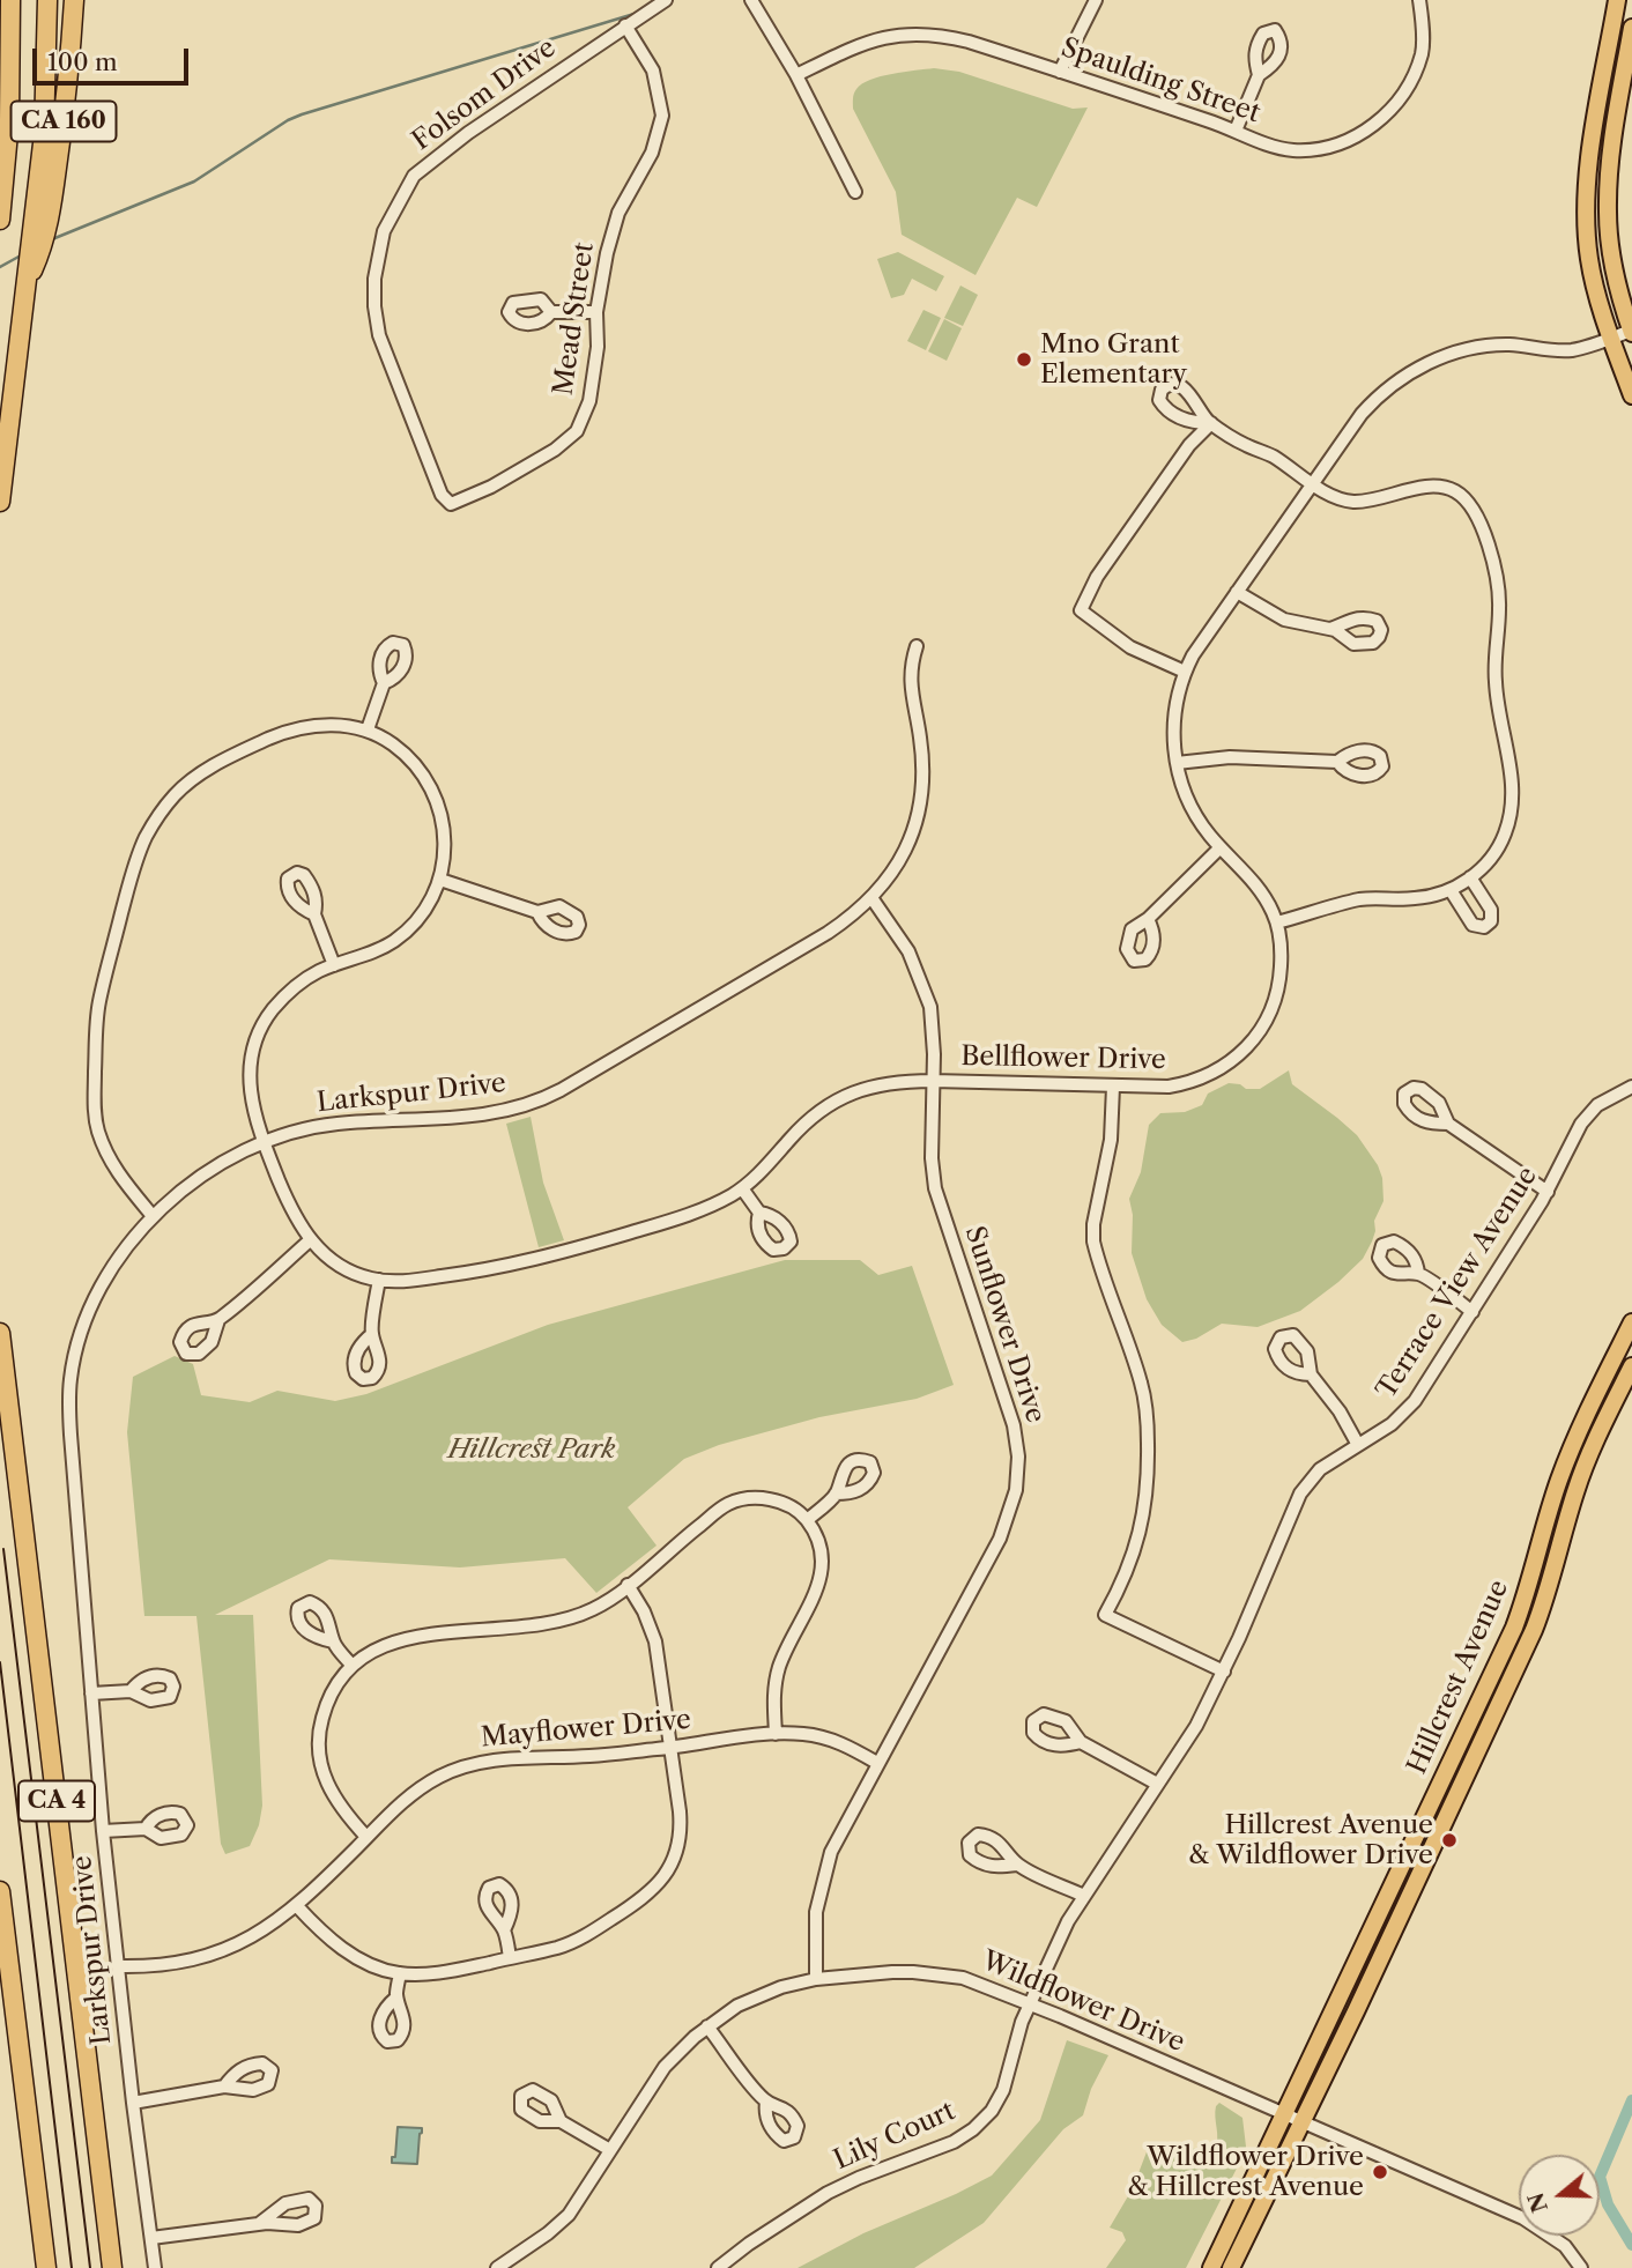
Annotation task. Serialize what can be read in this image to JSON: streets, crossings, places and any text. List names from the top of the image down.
{
  "streets": {
    "highway": ["CA 160", "CA 4"],
    "main road": ["Hillcrest Avenue"],
    "street": [
      "Spaulding Street",
      "Folsom Drive",
      "Mead Street",
      "Bellflower Drive",
      "Larkspur Drive",
      "Terrace View Avenue",
      "Sunflower Drive",
      "Mayflower Drive",
      "Wildflower Drive",
      "Lily Court"
    ]
  },
  "crossings": [
    ["Folsom Drive", "Mead Street"],
    ["Bellflower Drive", "Larkspur Drive"],
    ["Bellflower Drive", "Sunflower Drive"],
    ["Larkspur Drive", "Sunflower Drive"],
    ["Larkspur Drive", "Mayflower Drive"],
    ["Terrace View Avenue", "Wildflower Drive"],
    ["Terrace View Avenue", "Lily Court"],
    ["Sunflower Drive", "Mayflower Drive"],
    ["Sunflower Drive", "Wildflower Drive"],
    ["Hillcrest Avenue", "Wildflower Drive"],
    ["Wildflower Drive", "Lily Court"]
  ],
  "parks": ["Hillcrest Park"],
  "places": ["Mno Grant Elementary", "Hillcrest Avenue & Wildflower Drive", "Wildflower Drive & Hillcrest Avenue"],
  "scale_bar": "100 m",
  "north": "left"
}
